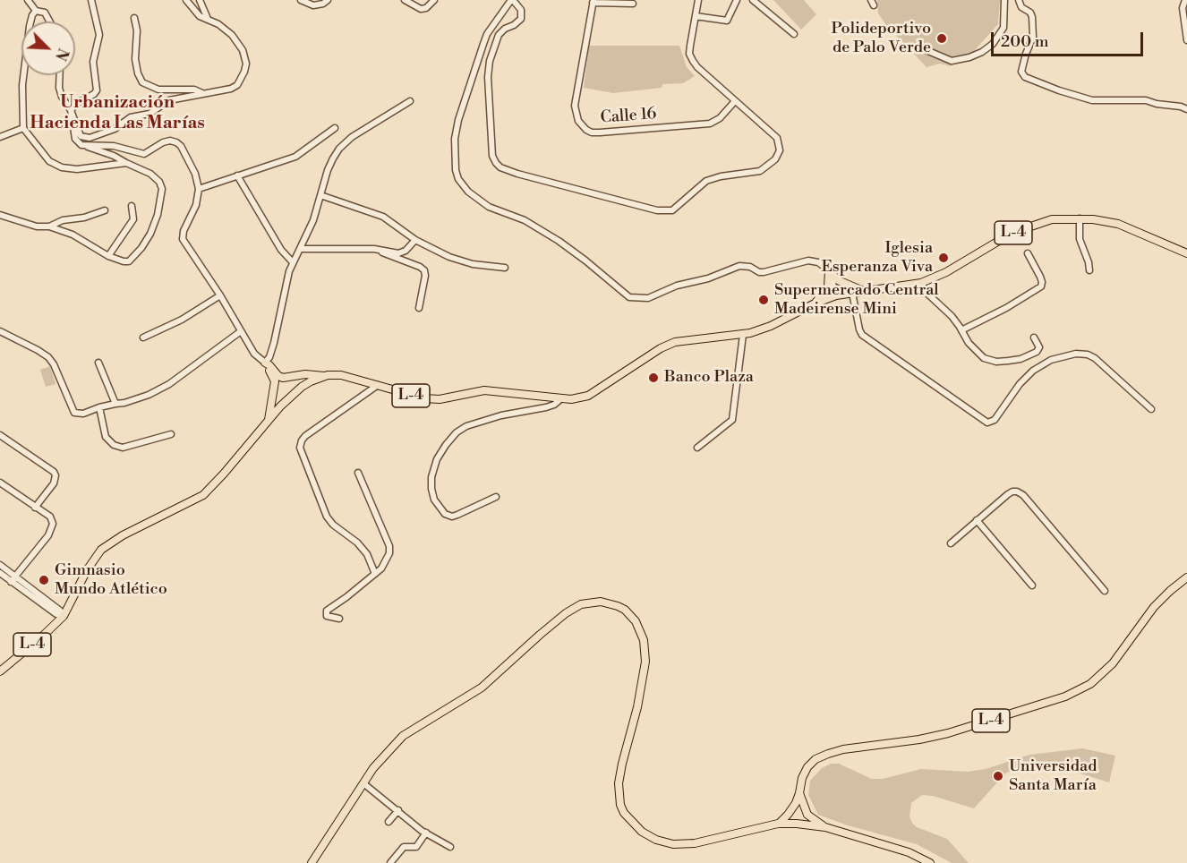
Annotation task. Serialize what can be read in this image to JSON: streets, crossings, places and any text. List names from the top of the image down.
{
  "streets": {
    "main road": ["L-4"],
    "street": ["Calle 16"]
  },
  "districts": ["Urbanización Hacienda Las Marías"],
  "places": [
    "Polideportivo de Palo Verde",
    "Iglesia Esperanza Viva",
    "Supermercado Central Madeirense Mini",
    "Banco Plaza",
    "Gimnasio Mundo Atlético",
    "Universidad Santa María"
  ],
  "scale_bar": "200 m",
  "north": "bottom right"
}
